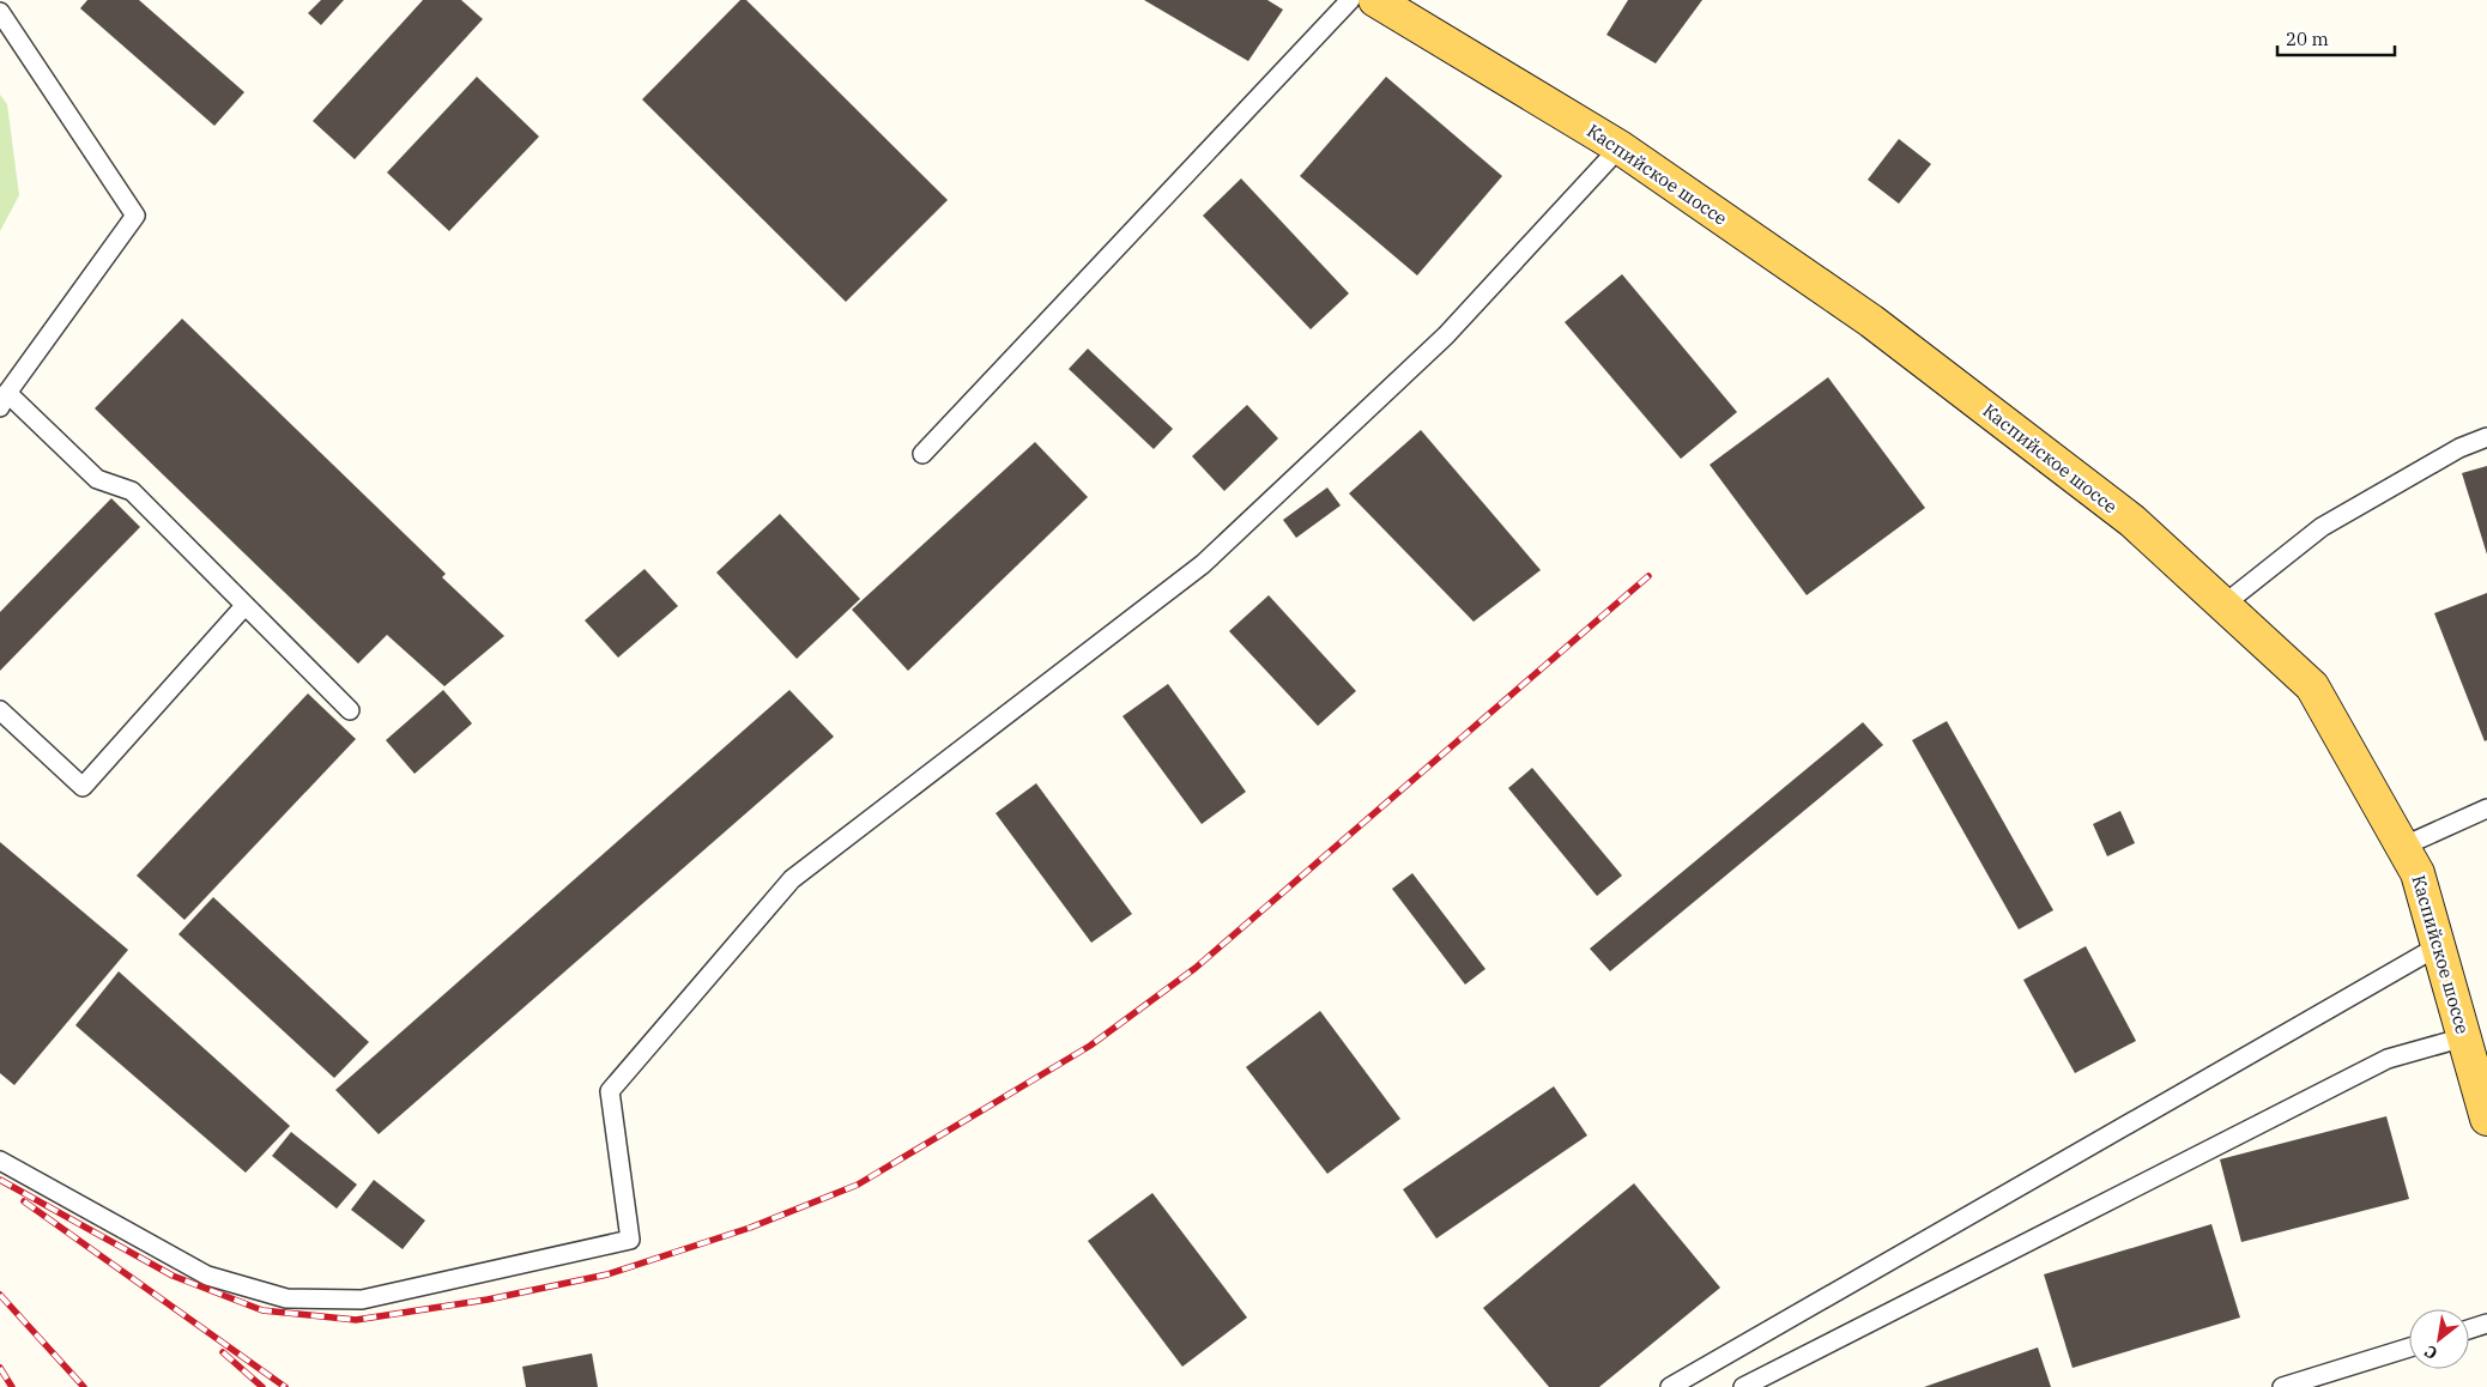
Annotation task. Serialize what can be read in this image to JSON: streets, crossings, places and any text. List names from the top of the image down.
{
  "streets": {
    "main road": ["Каспийское шоссе"]
  },
  "scale_bar": "20 m",
  "north": "bottom left"
}
